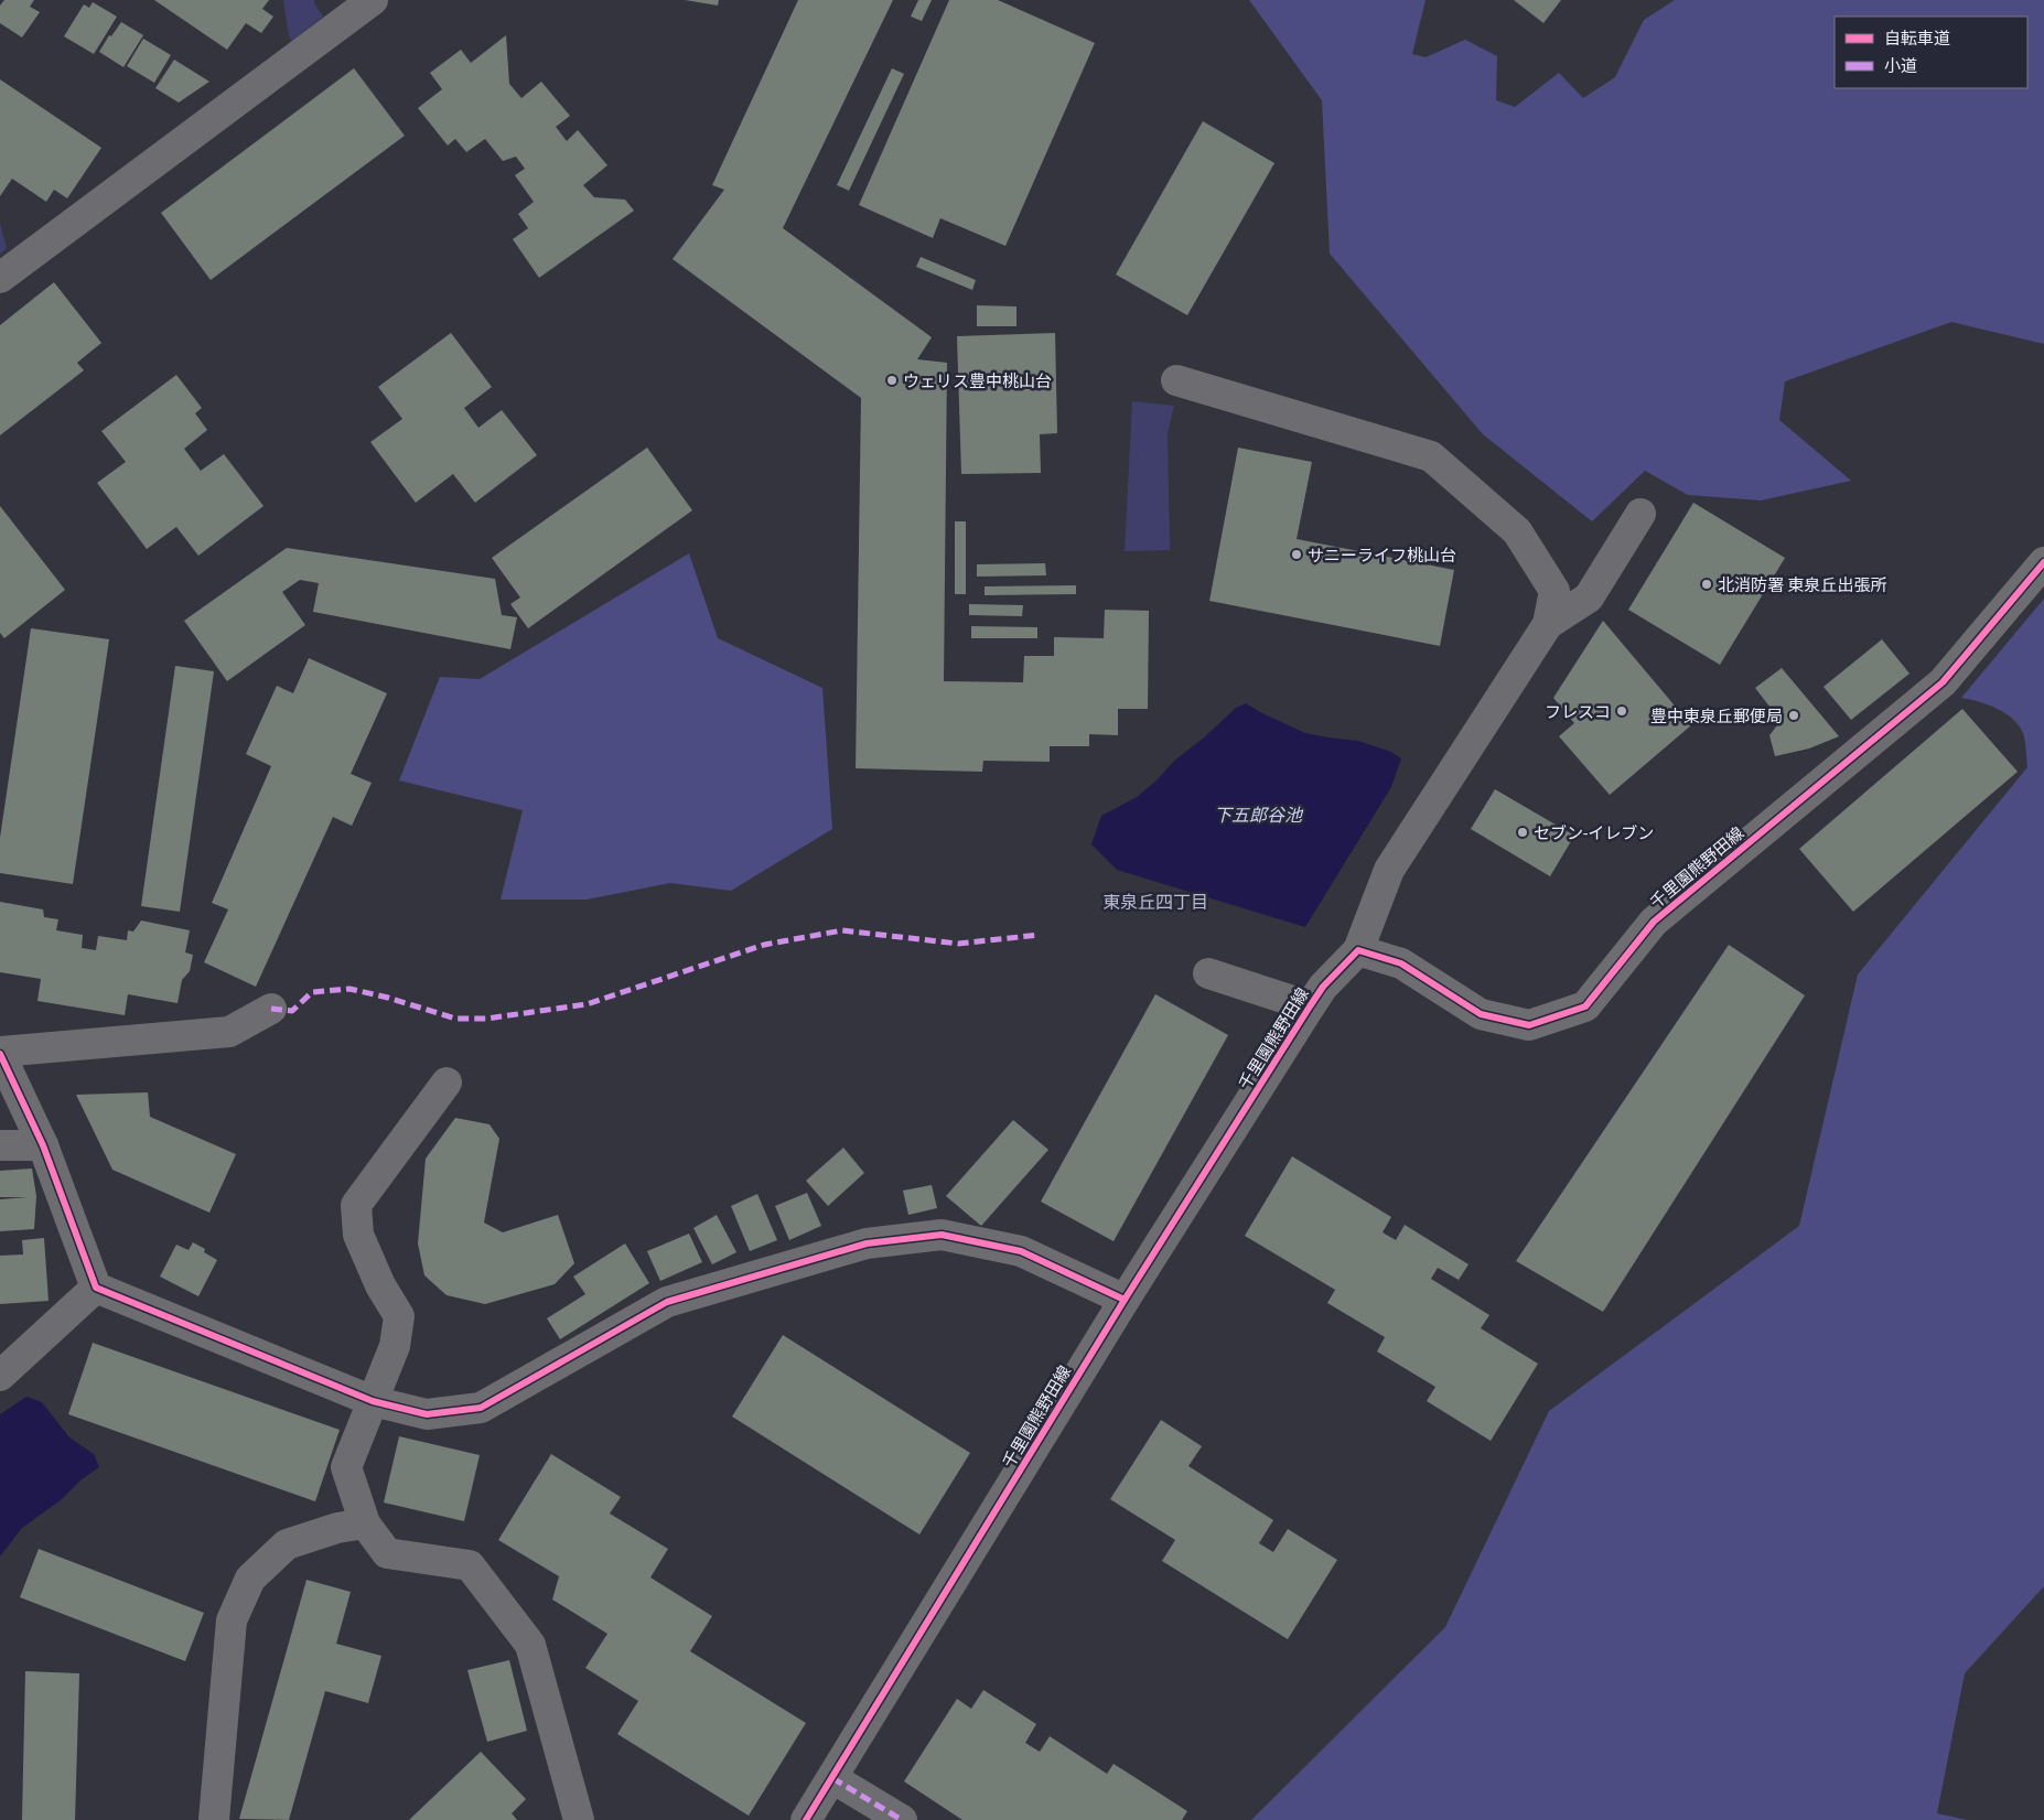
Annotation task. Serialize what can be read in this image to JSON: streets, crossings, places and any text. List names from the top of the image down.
{
  "streets": {
    "street": ["千里園熊野田線"]
  },
  "districts": ["東泉丘四丁目"],
  "water": ["下五郎谷池"],
  "places": [
    "ウェリス豊中桃山台",
    "サニーライフ桃山台",
    "北消防署 東泉丘出張所",
    "フレスコ",
    "豊中東泉丘郵便局",
    "セブン-イレブン"
  ],
  "legend": ["自転車道", "小道"]
}
